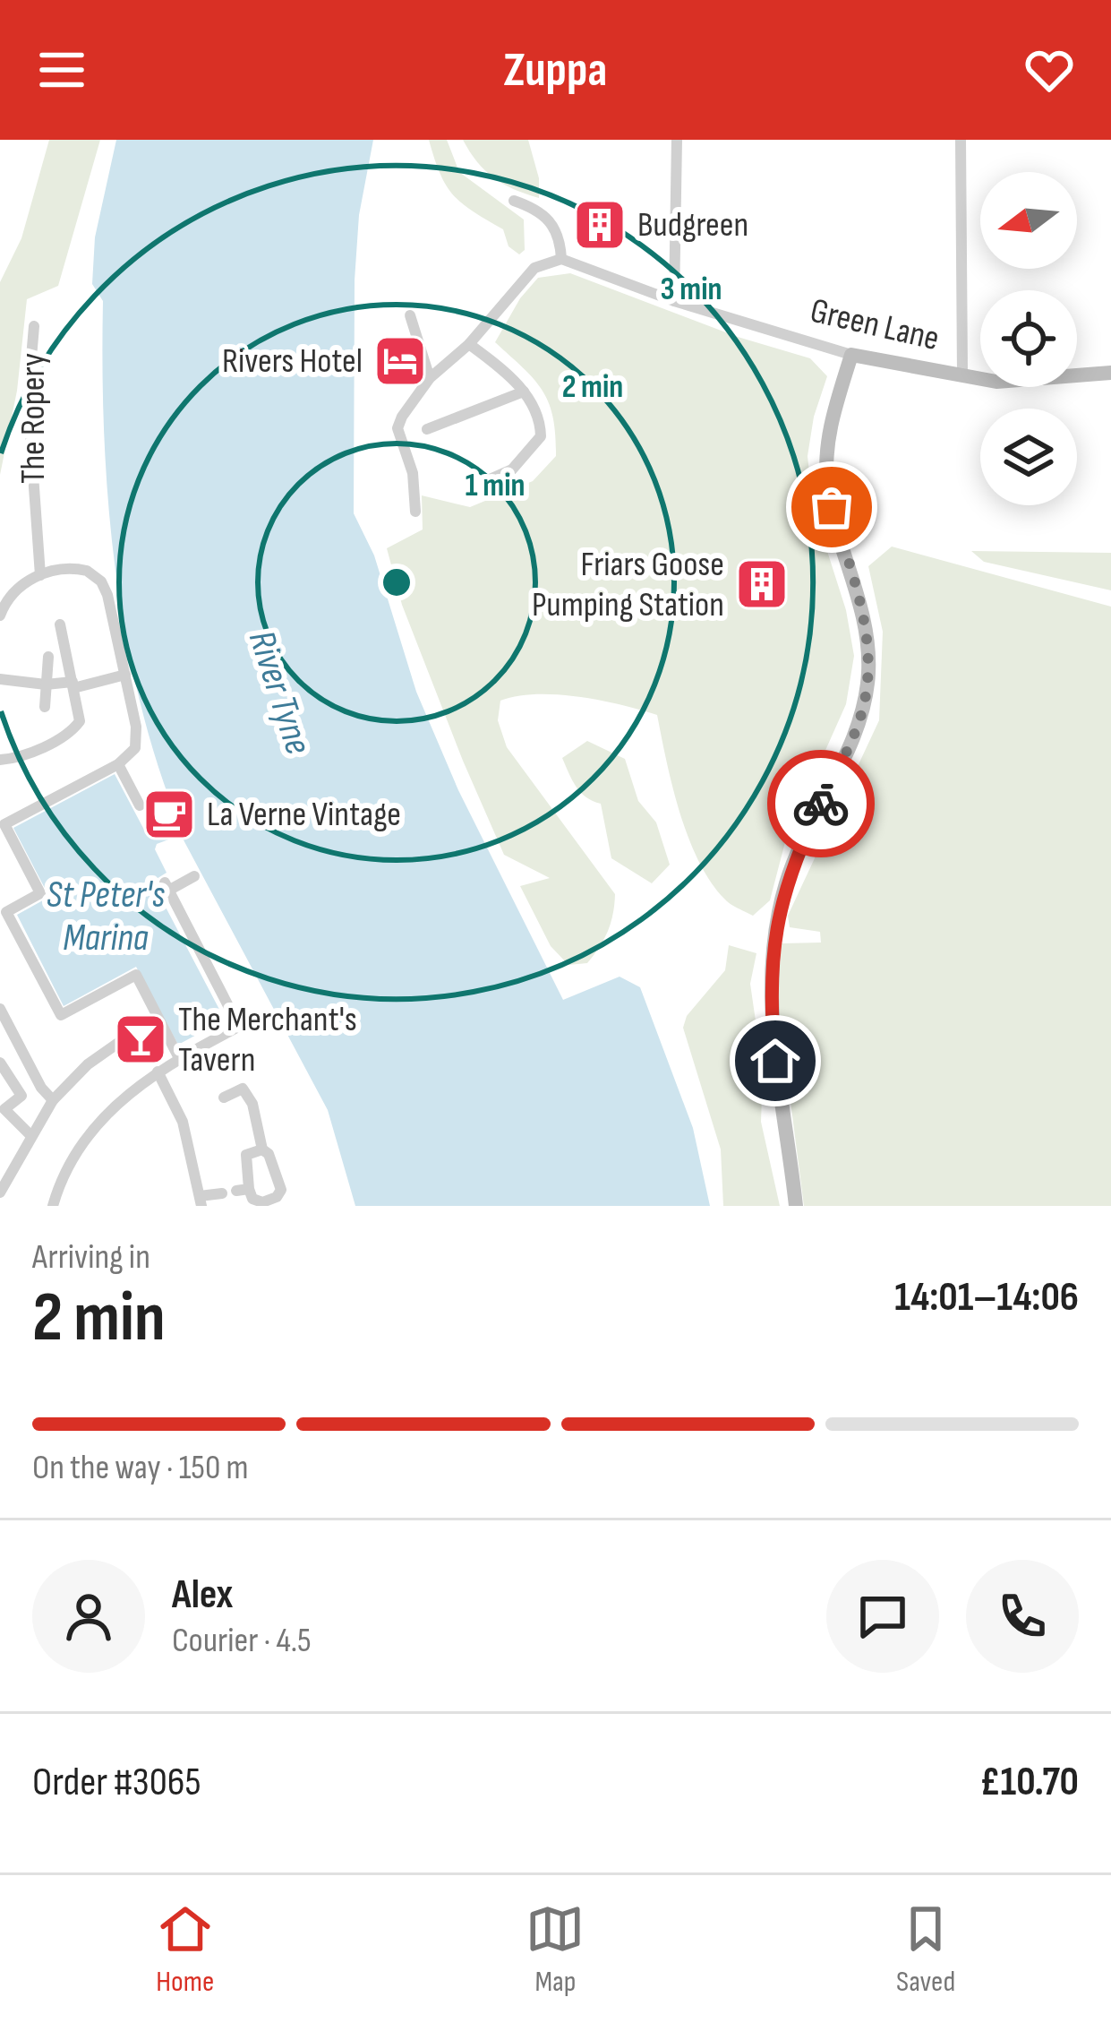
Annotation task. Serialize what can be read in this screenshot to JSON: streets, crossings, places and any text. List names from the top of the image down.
{
  "streets": {
    "street": ["Green Lane", "The Ropery"]
  },
  "water": ["River Tyne", "St Peter's Marina"],
  "places": {
    "building": ["Budgreen", "Friars Goose Pumping Station"],
    "hotel": ["Rivers Hotel"],
    "cafe": ["La Verne Vintage"],
    "bar": ["The Merchant's Tavern"]
  },
  "north": "left",
  "page": {
    "header": "Zuppa",
    "heading": ["2 min", "Arriving in", "14:01–14:06"],
    "panel": [
      "Alex",
      "Courier · 4.5",
      "Order #3065",
      "£10.70"
    ],
    "bar": "On the way · 150 m",
    "tabs": ["Home", "Map", "Saved"]
  },
  "rings": ["3 min", "2 min", "1 min"]
}
